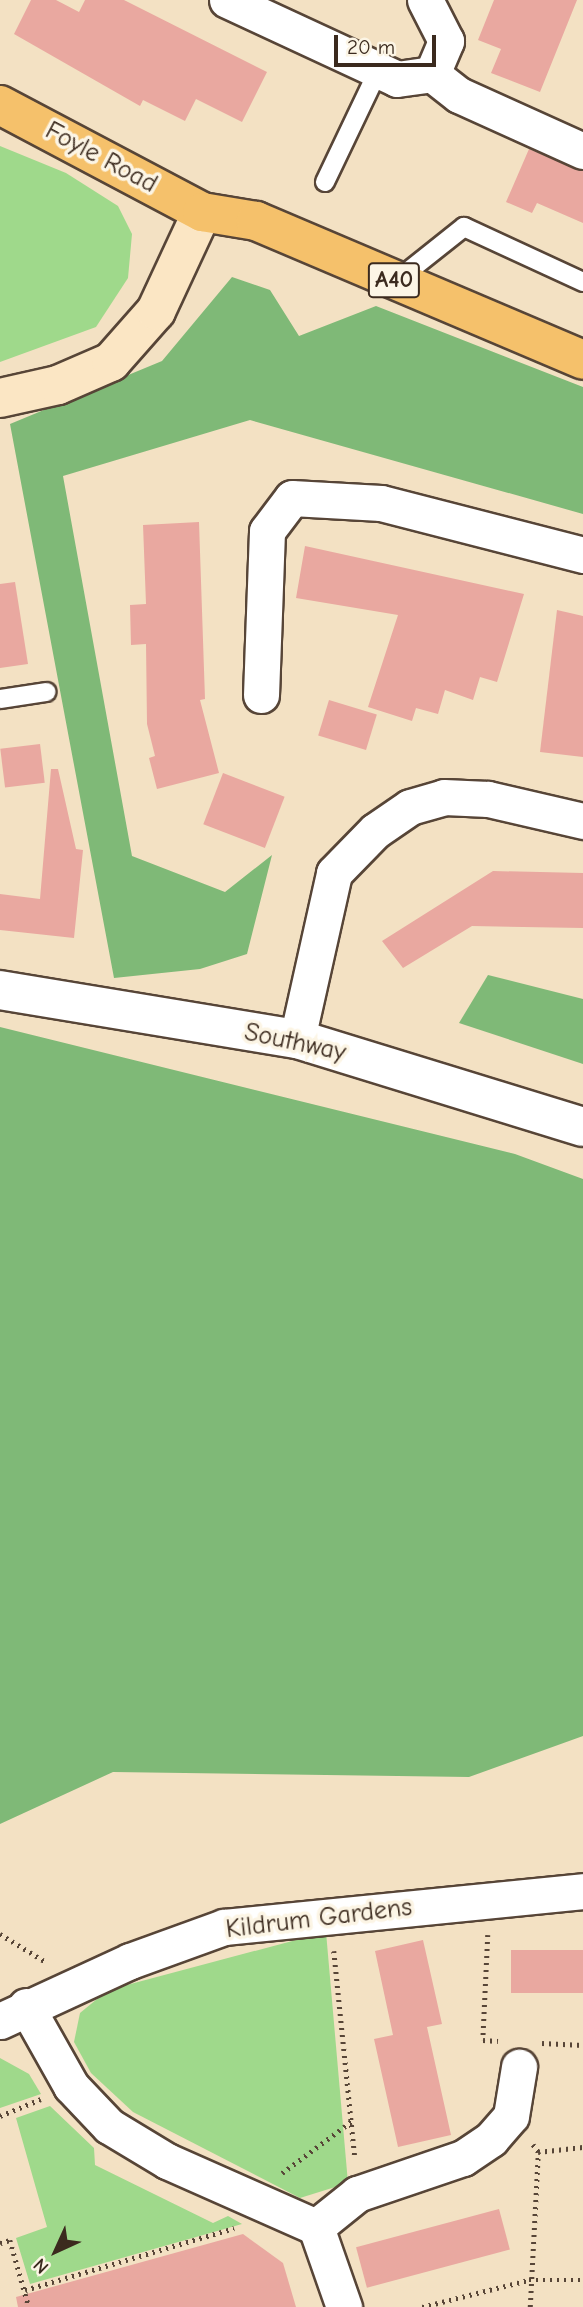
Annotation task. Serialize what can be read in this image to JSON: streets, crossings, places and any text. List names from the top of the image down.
{
  "streets": {
    "main road": ["Foyle Road", "A40"],
    "street": ["Southway", "Kildrum Gardens"]
  },
  "crossings": [
    ["Foyle Road", "A40"]
  ],
  "scale_bar": "20 m",
  "north": "bottom left"
}
